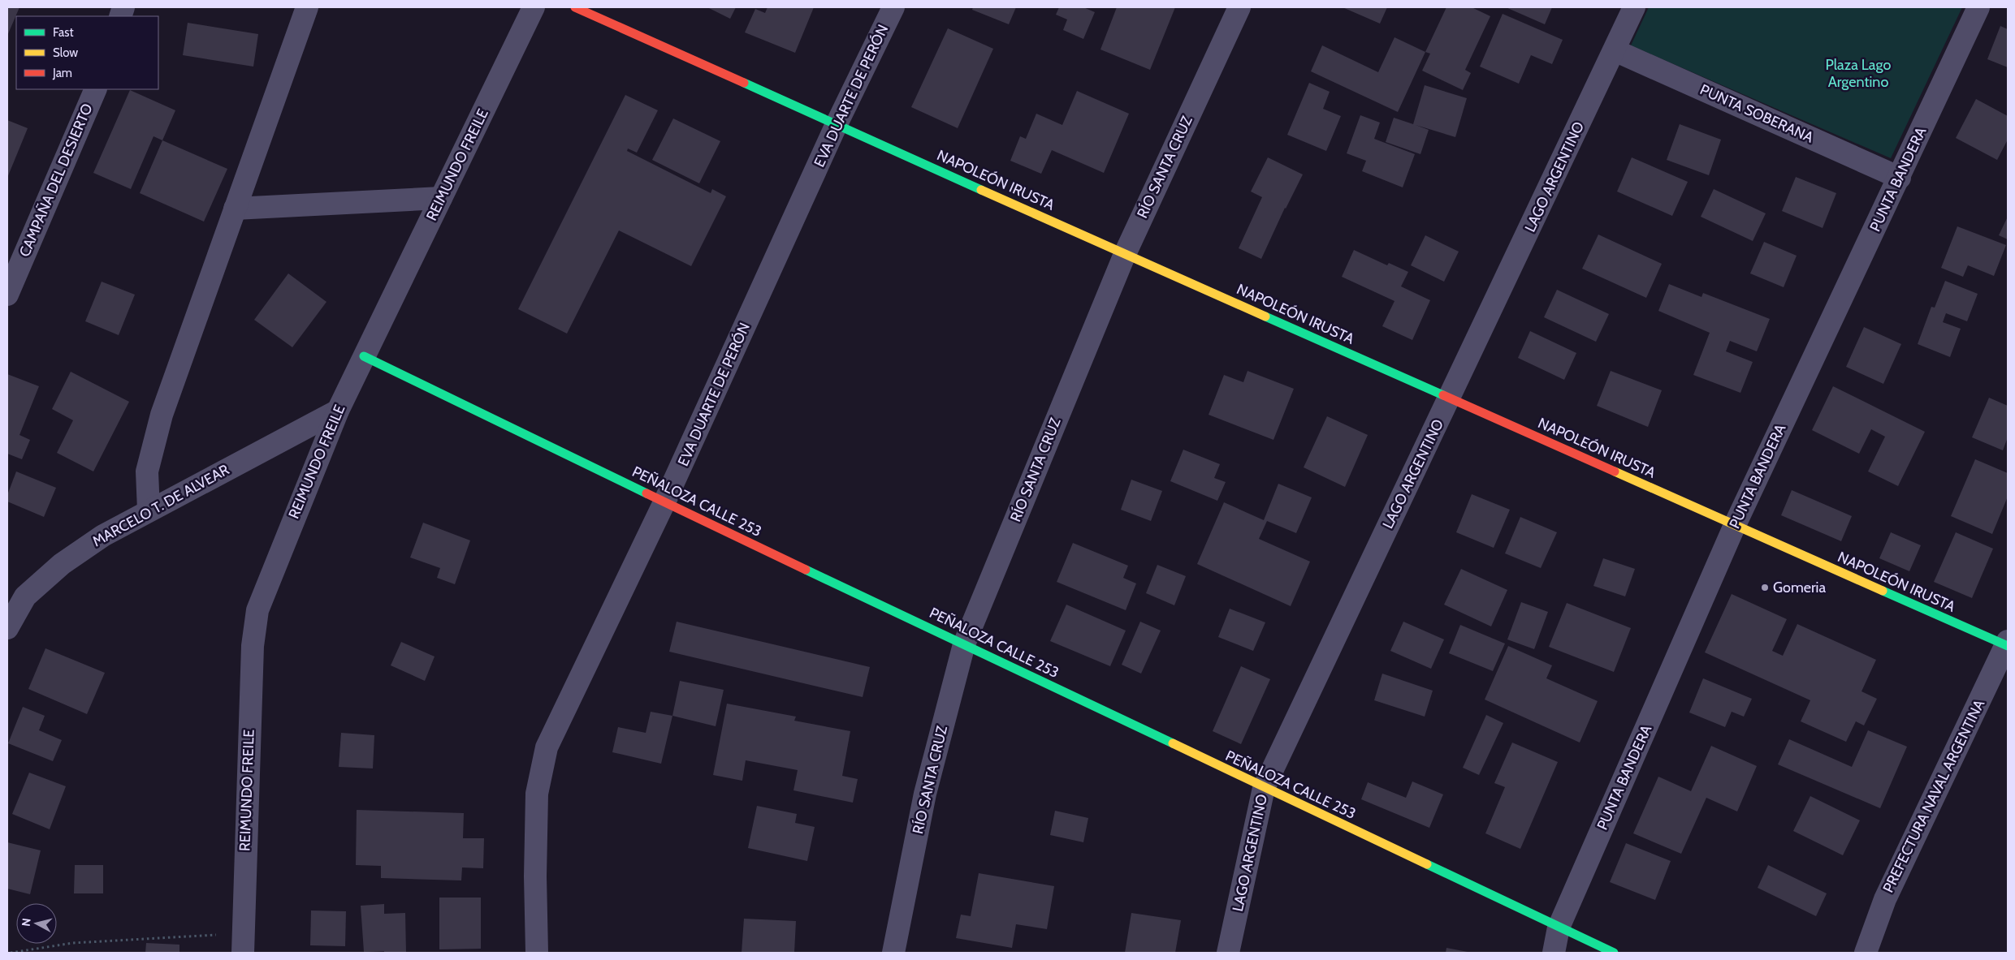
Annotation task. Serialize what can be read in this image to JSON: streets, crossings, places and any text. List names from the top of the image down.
{
  "streets": {
    "street": [
      "EVA DUARTE DE PERÓN",
      "PUNTA SOBERANA",
      "REIMUNDO FREILE",
      "RÍO SANTA CRUZ",
      "LAGO ARGENTINO",
      "PUNTA BANDERA",
      "CAMPAÑA DEL DESIERTO",
      "NAPOLEÓN IRUSTA",
      "PEÑALOZA CALLE 253",
      "MARCELO T. DE ALVEAR",
      "PREFECTURA NAVAL ARGENTINA"
    ]
  },
  "crossings": [
    ["EVA DUARTE DE PERÓN", "NAPOLEÓN IRUSTA"],
    ["EVA DUARTE DE PERÓN", "PEÑALOZA CALLE 253"],
    ["PUNTA SOBERANA", "LAGO ARGENTINO"],
    ["PUNTA SOBERANA", "PUNTA BANDERA"],
    ["REIMUNDO FREILE", "PEÑALOZA CALLE 253"],
    ["REIMUNDO FREILE", "MARCELO T. DE ALVEAR"],
    ["RÍO SANTA CRUZ", "NAPOLEÓN IRUSTA"],
    ["RÍO SANTA CRUZ", "PEÑALOZA CALLE 253"],
    ["LAGO ARGENTINO", "NAPOLEÓN IRUSTA"],
    ["LAGO ARGENTINO", "PEÑALOZA CALLE 253"],
    ["PUNTA BANDERA", "NAPOLEÓN IRUSTA"],
    ["PUNTA BANDERA", "PEÑALOZA CALLE 253"],
    ["NAPOLEÓN IRUSTA", "PREFECTURA NAVAL ARGENTINA"]
  ],
  "parks": ["Plaza Lago Argentino"],
  "places": ["Gomeria"],
  "legend": ["Fast", "Slow", "Jam"],
  "north": "left"
}
